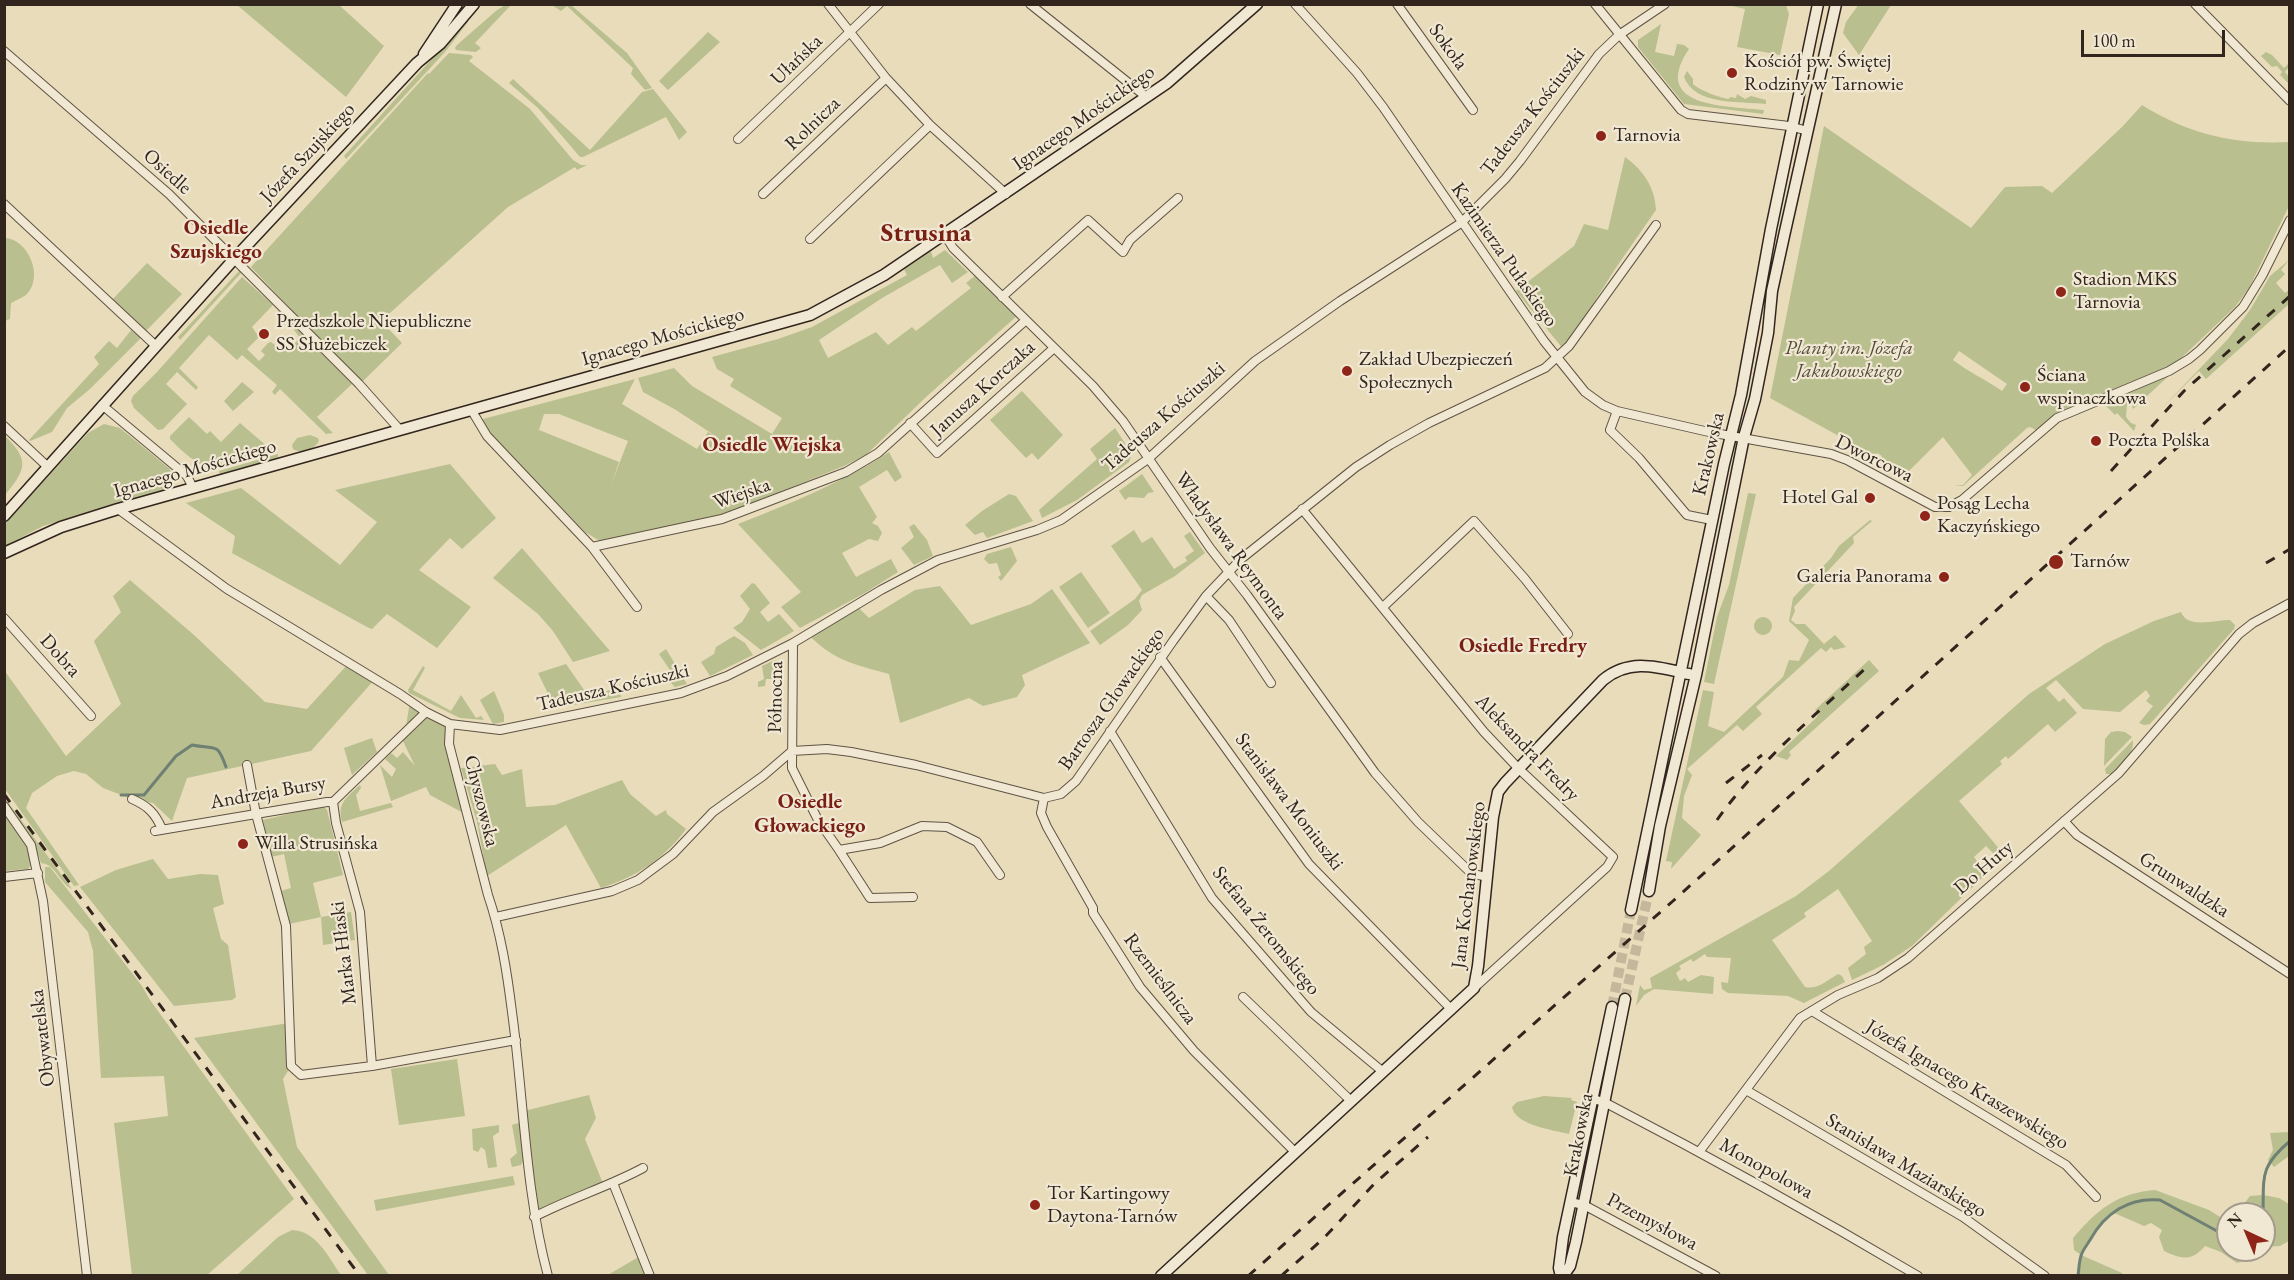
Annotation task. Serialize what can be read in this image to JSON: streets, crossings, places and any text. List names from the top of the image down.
{
  "streets": {
    "street": [
      "Sokoła",
      "Ułańska",
      "Tadeusza Kościuszki",
      "Ignacego Mościckiego",
      "Rolnicza",
      "Józefa Szujskiego",
      "Osiedle",
      "Kazimierza Pułaskiego",
      "Janusza Korczaka",
      "Krakowska",
      "Dworcowa",
      "Wiejska",
      "Władysława Reymonta",
      "Dobra",
      "Północna",
      "Bartosza Głowackiego",
      "Aleksandra Fredry",
      "Andrzeja Bursy",
      "Chyszowska",
      "Stanisława Moniuszki",
      "Do Huty",
      "Jana Kochanowskiego",
      "Grunwaldzka",
      "Stefana Żeromskiego",
      "Marka Hłaski",
      "Rzemieślnicza",
      "Obywatelska",
      "Józefa Ignacego Kraszewskiego",
      "Stanisława Maziarskiego",
      "Monopolowa",
      "Przemysłowa"
    ]
  },
  "crossings": [
    ["Tadeusza Kościuszki", "Kazimierza Pułaskiego"],
    ["Tadeusza Kościuszki", "Władysława Reymonta"],
    ["Tadeusza Kościuszki", "Północna"],
    ["Tadeusza Kościuszki", "Chyszowska"],
    ["Ignacego Mościckiego", "Osiedle"],
    ["Ignacego Mościckiego", "Władysława Reymonta"],
    ["Józefa Szujskiego", "Osiedle"],
    ["Kazimierza Pułaskiego", "Krakowska"],
    ["Kazimierza Pułaskiego", "Dworcowa"],
    ["Kazimierza Pułaskiego", "Bartosza Głowackiego"],
    ["Janusza Korczaka", "Wiejska"],
    ["Janusza Korczaka", "Władysława Reymonta"],
    ["Krakowska", "Dworcowa"],
    ["Krakowska", "Jana Kochanowskiego"],
    ["Krakowska", "Monopolowa"],
    ["Krakowska", "Przemysłowa"],
    ["Wiejska", "Władysława Reymonta"],
    ["Władysława Reymonta", "Bartosza Głowackiego"],
    ["Władysława Reymonta", "Jana Kochanowskiego"],
    ["Bartosza Głowackiego", "Aleksandra Fredry"],
    ["Bartosza Głowackiego", "Stanisława Moniuszki"],
    ["Bartosza Głowackiego", "Stefana Żeromskiego"],
    ["Bartosza Głowackiego", "Rzemieślnicza"],
    ["Aleksandra Fredry", "Jana Kochanowskiego"],
    ["Andrzeja Bursy", "Marka Hłaski"],
    ["Stanisława Moniuszki", "Jana Kochanowskiego"],
    ["Do Huty", "Grunwaldzka"],
    ["Do Huty", "Józefa Ignacego Kraszewskiego"],
    ["Do Huty", "Stanisława Maziarskiego"],
    ["Do Huty", "Monopolowa"],
    ["Jana Kochanowskiego", "Stefana Żeromskiego"],
    ["Jana Kochanowskiego", "Rzemieślnicza"]
  ],
  "districts": [
    "Osiedle Szujskiego",
    "Strusina",
    "Osiedle Wiejska",
    "Osiedle Fredry",
    "Osiedle Głowackiego"
  ],
  "parks": ["Planty im. Józefa Jakubowskiego"],
  "places": [
    "Kościół pw. Świętej Rodziny w Tarnowie",
    "Tarnovia",
    "Stadion MKS Tarnovia",
    "Przedszkole Niepubliczne SS Służebiczek",
    "Zakład Ubezpieczeń Społecznych",
    "Ściana wspinaczkowa",
    "Poczta Polska",
    "Hotel Gal",
    "Posąg Lecha Kaczyńskiego",
    "Tarnów",
    "Galeria Panorama",
    "Willa Strusińska",
    "Tor Kartingowy Daytona-Tarnów"
  ],
  "scale_bar": "100 m",
  "north": "top left"
}
